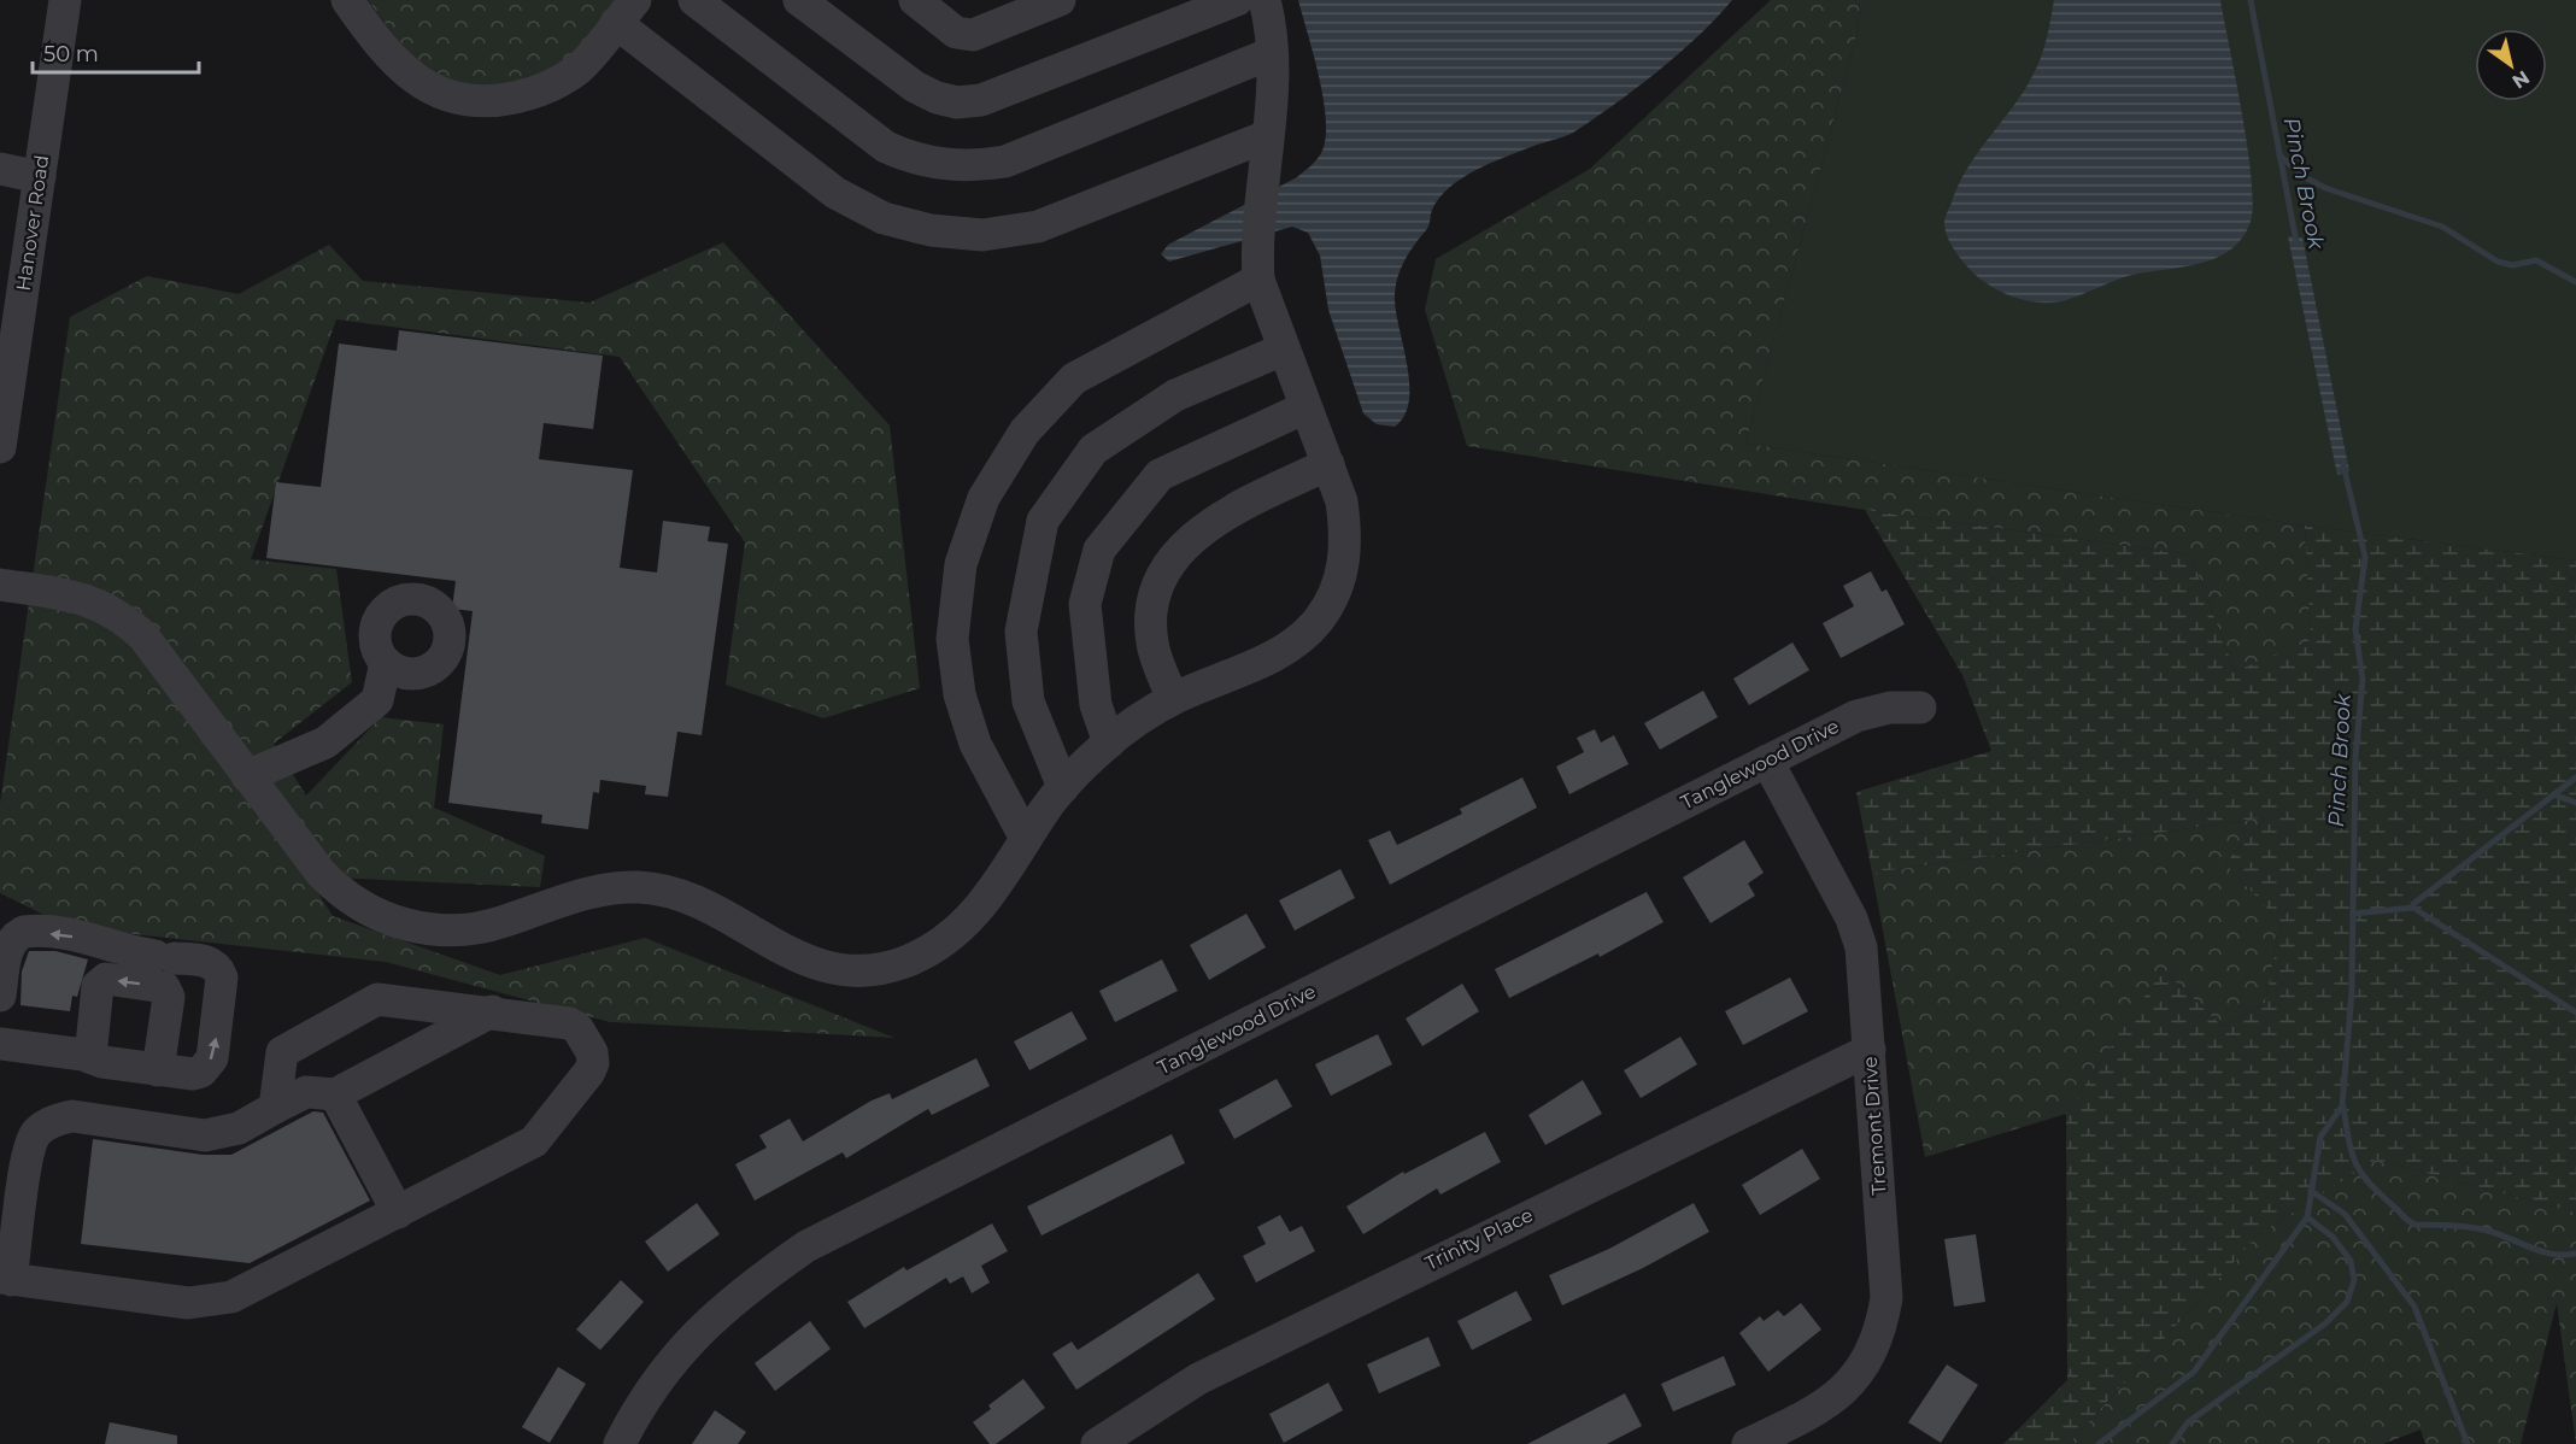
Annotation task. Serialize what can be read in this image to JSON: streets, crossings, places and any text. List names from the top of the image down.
{
  "streets": {
    "street": [
      "Hanover Road",
      "Tanglewood Drive",
      "Tremont Drive",
      "Trinity Place"
    ]
  },
  "crossings": [
    ["Tanglewood Drive", "Tremont Drive"],
    ["Tremont Drive", "Trinity Place"]
  ],
  "water": ["Pinch Brook"],
  "scale_bar": "50 m",
  "north": "bottom right"
}
